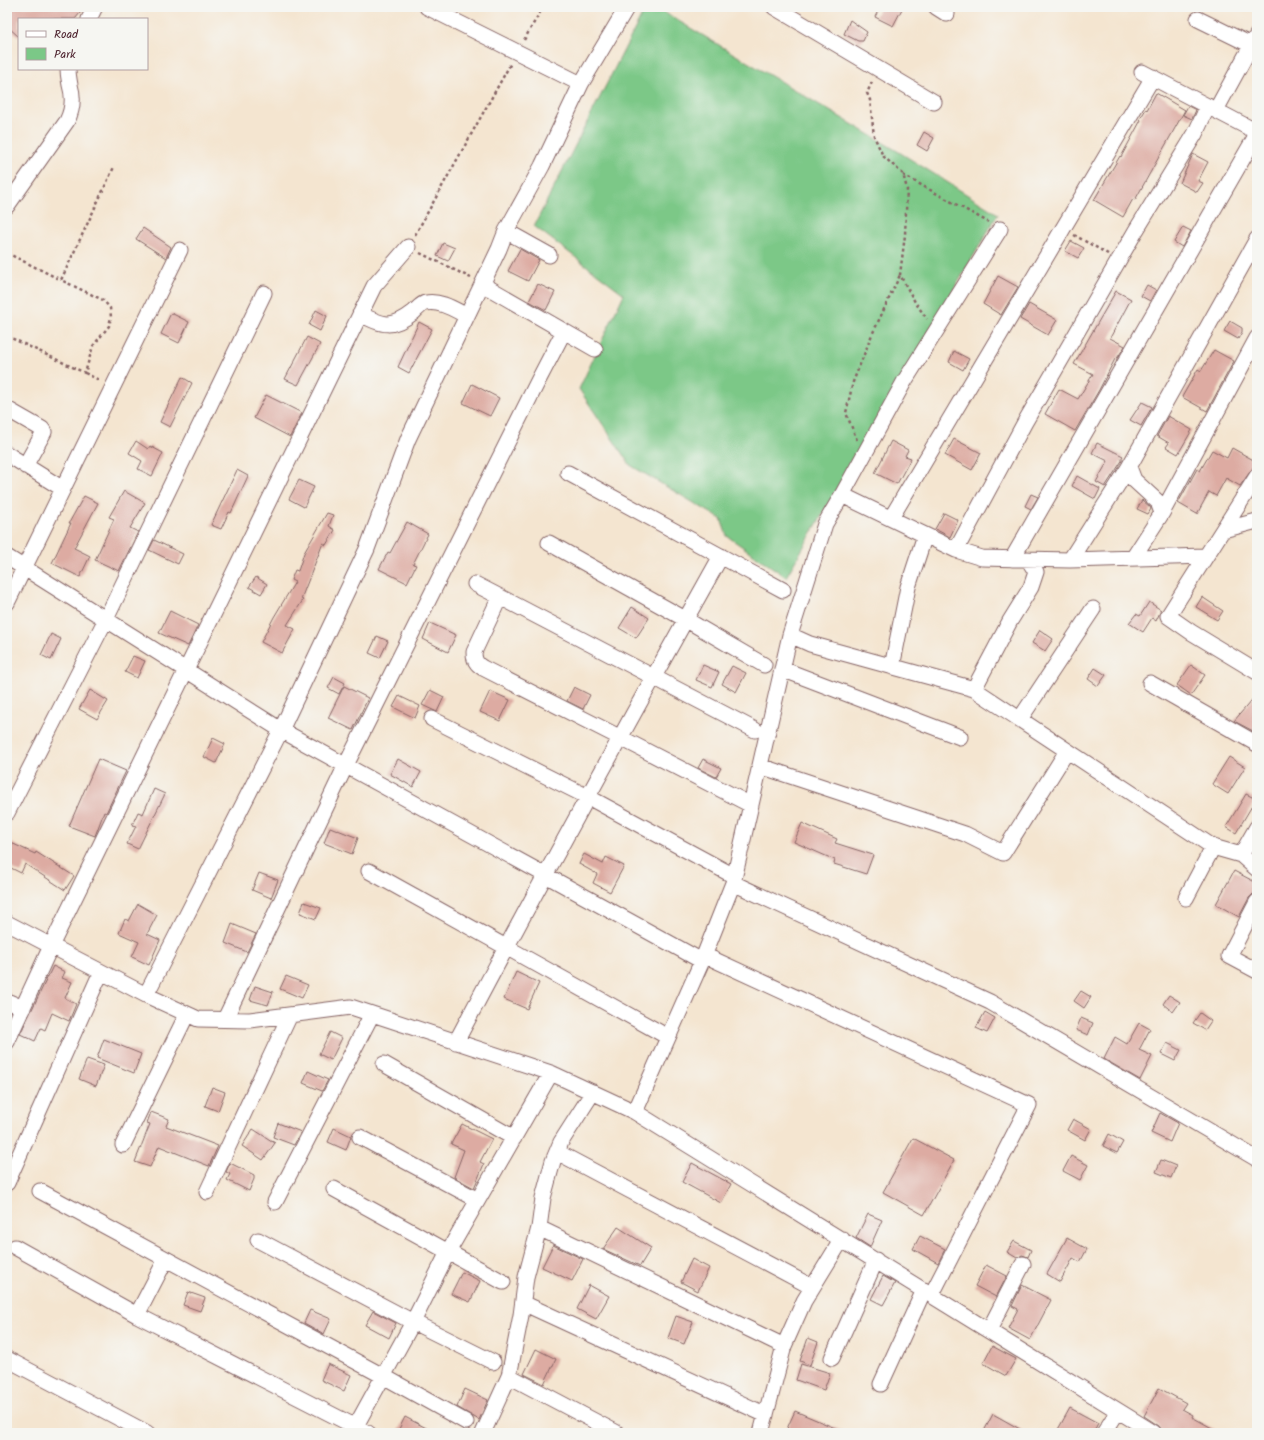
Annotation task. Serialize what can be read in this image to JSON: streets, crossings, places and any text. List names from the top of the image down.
{
  "legend": ["Road", "Park"]
}
